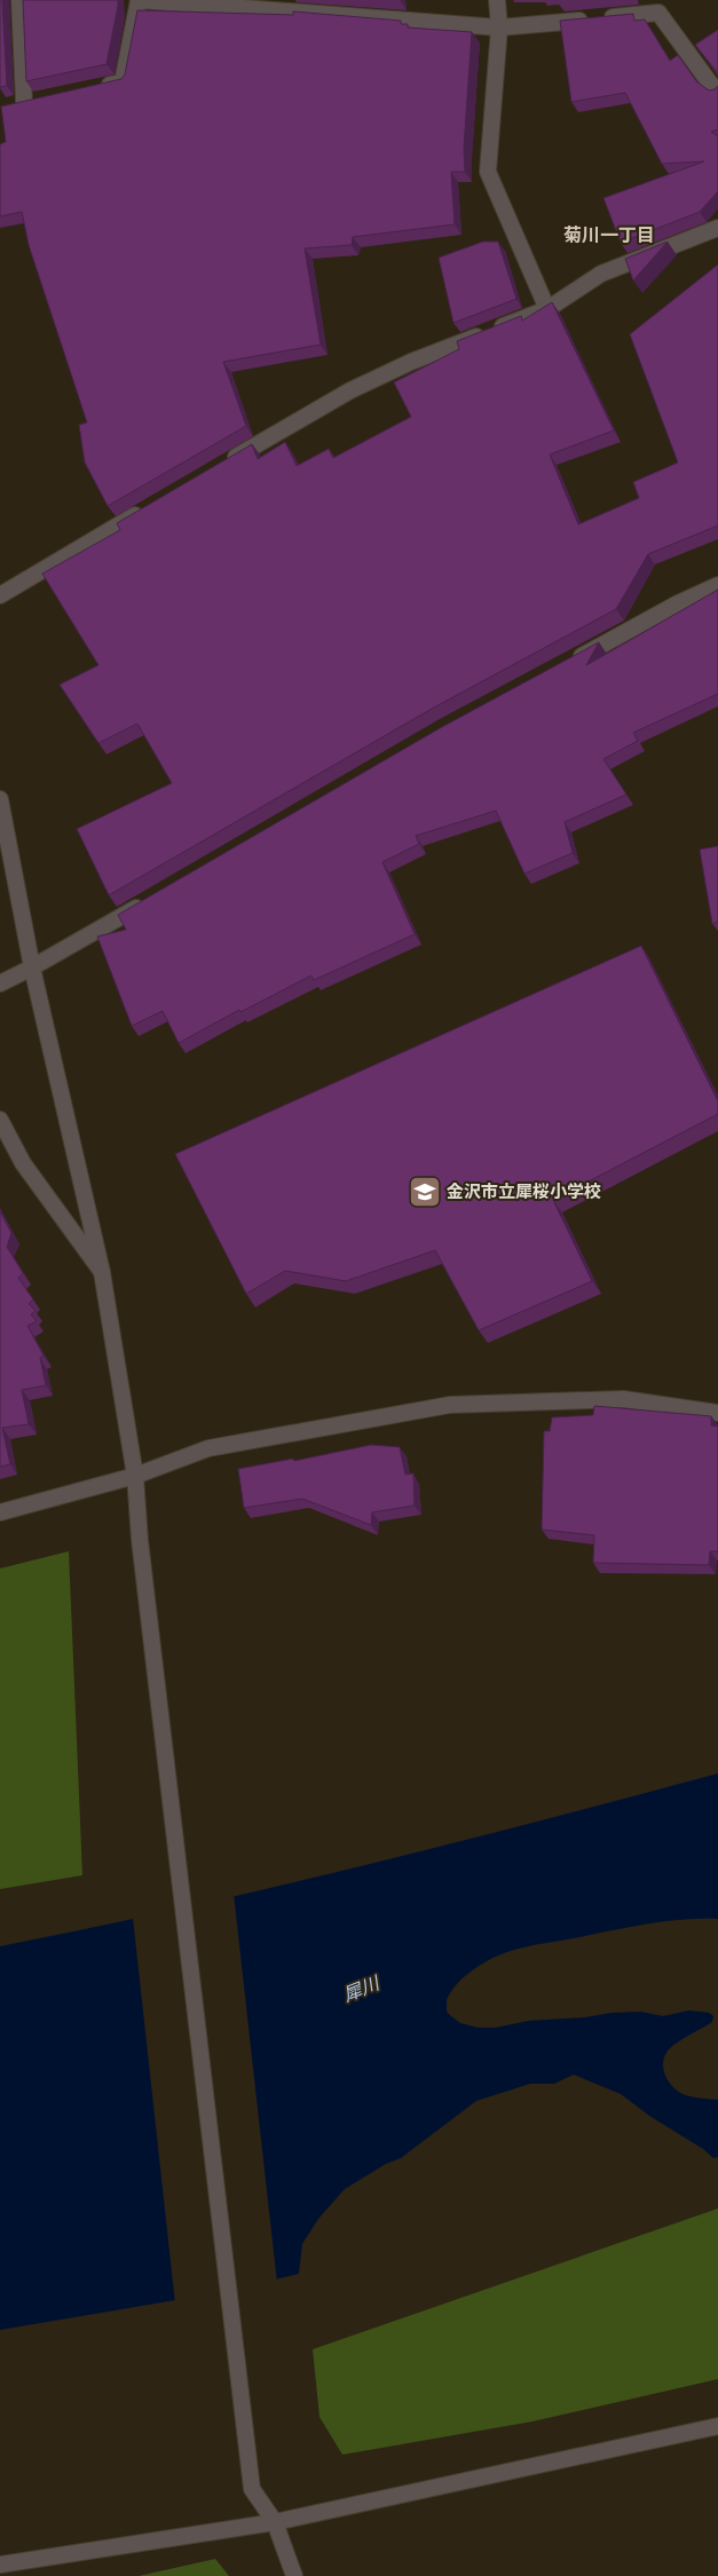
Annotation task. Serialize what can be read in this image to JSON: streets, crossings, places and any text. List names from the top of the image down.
{
  "districts": ["菊川一丁目"],
  "water": ["犀川"],
  "places": {
    "school or university": ["金沢市立犀桜小学校"]
  }
}
